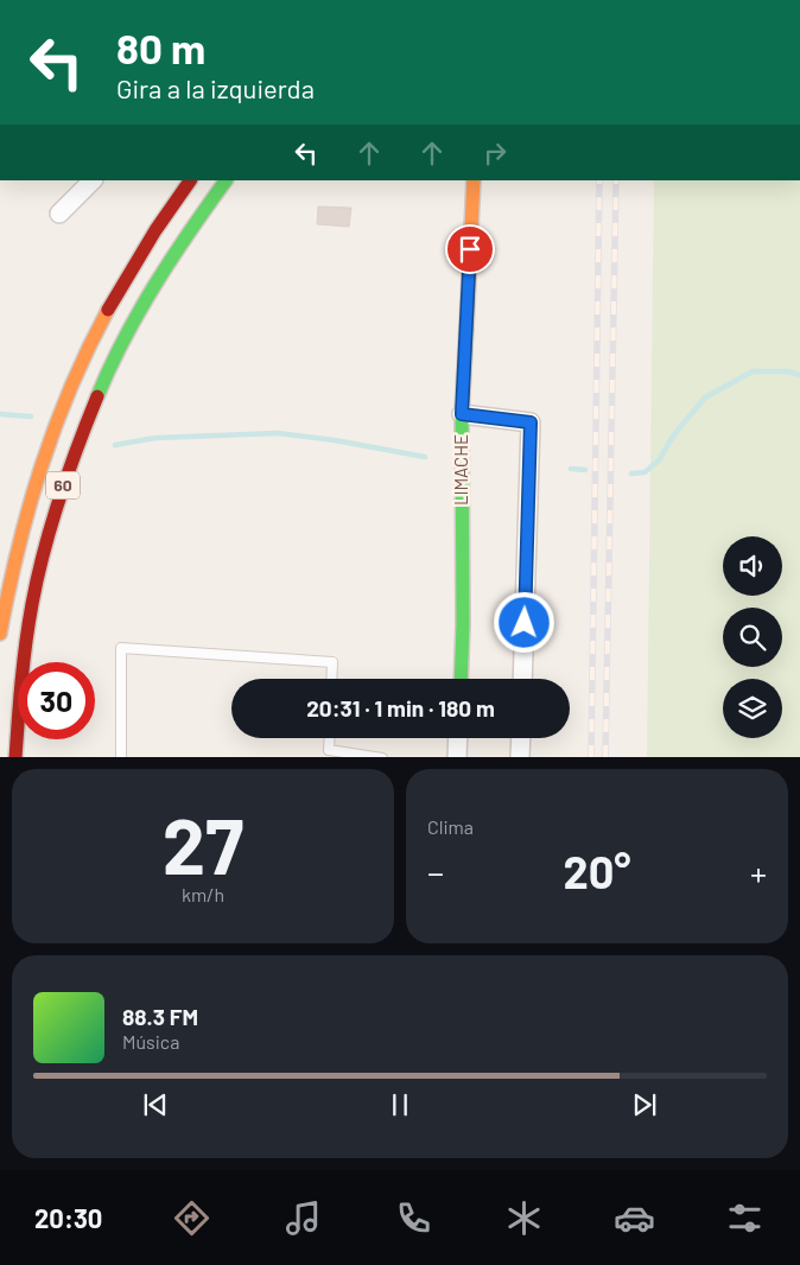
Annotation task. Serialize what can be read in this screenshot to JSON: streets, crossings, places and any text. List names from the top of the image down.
{
  "streets": {
    "main road": ["LIMACHE", "60"]
  },
  "page": {
    "turn": ["80 m", "Gira a la izquierda"],
    "limit": "30",
    "trip": "20:31 · 1 min · 180 m",
    "tile": [
      ["27", "km/h"],
      "Clima"
    ],
    "heat": ["−", "20°", "+"],
    "song": ["88.3 FM", "Música"],
    "tabs": "20:30"
  }
}
